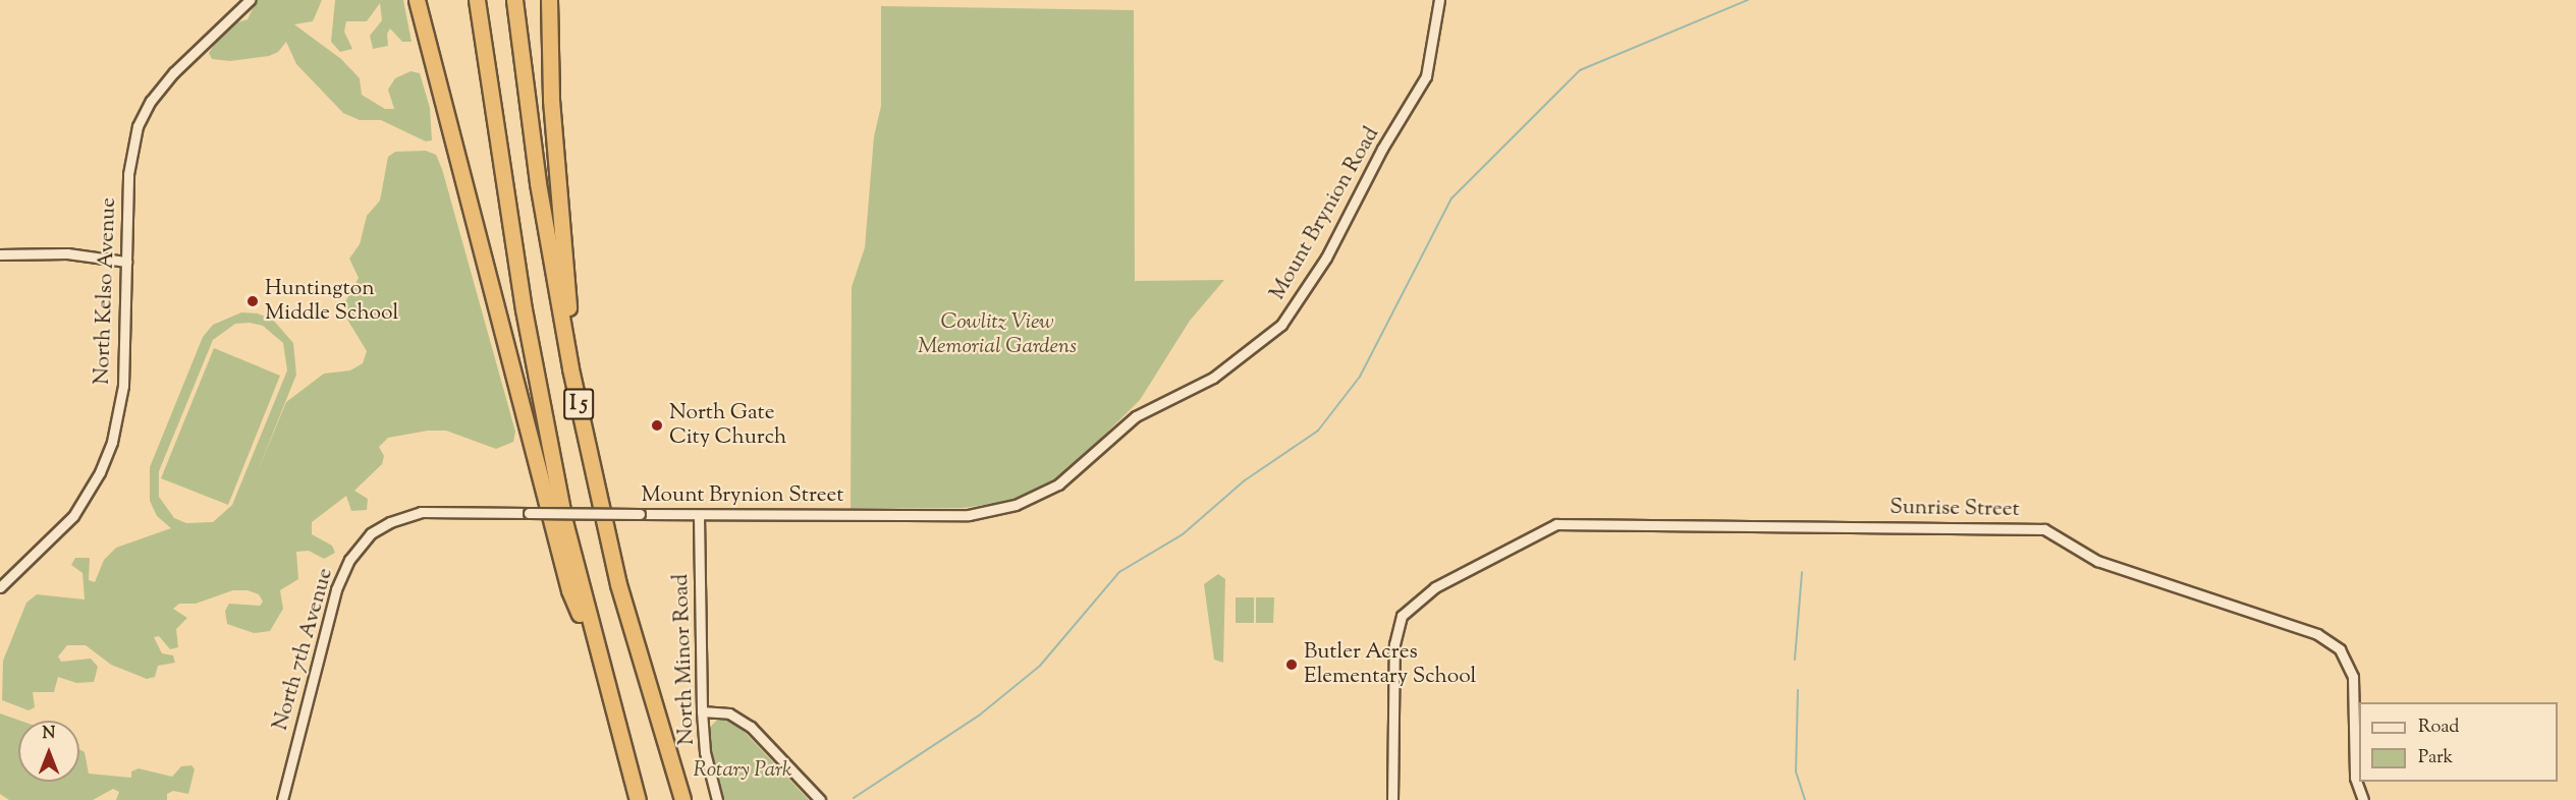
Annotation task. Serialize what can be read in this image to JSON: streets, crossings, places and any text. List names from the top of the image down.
{
  "streets": {
    "highway": ["I 5"],
    "street": [
      "Mount Brynion Road",
      "North Kelso Avenue",
      "Mount Brynion Street",
      "Sunrise Street",
      "North 7th Avenue",
      "North Minor Road"
    ]
  },
  "crossings": [
    ["Mount Brynion Road", "Mount Brynion Street"],
    ["Mount Brynion Street", "North 7th Avenue"],
    ["Mount Brynion Street", "North Minor Road"]
  ],
  "parks": ["Cowlitz View Memorial Gardens", "Rotary Park"],
  "places": ["Huntington Middle School", "North Gate City Church", "Butler Acres Elementary School"],
  "legend": ["Road", "Park"],
  "north": "top"
}
